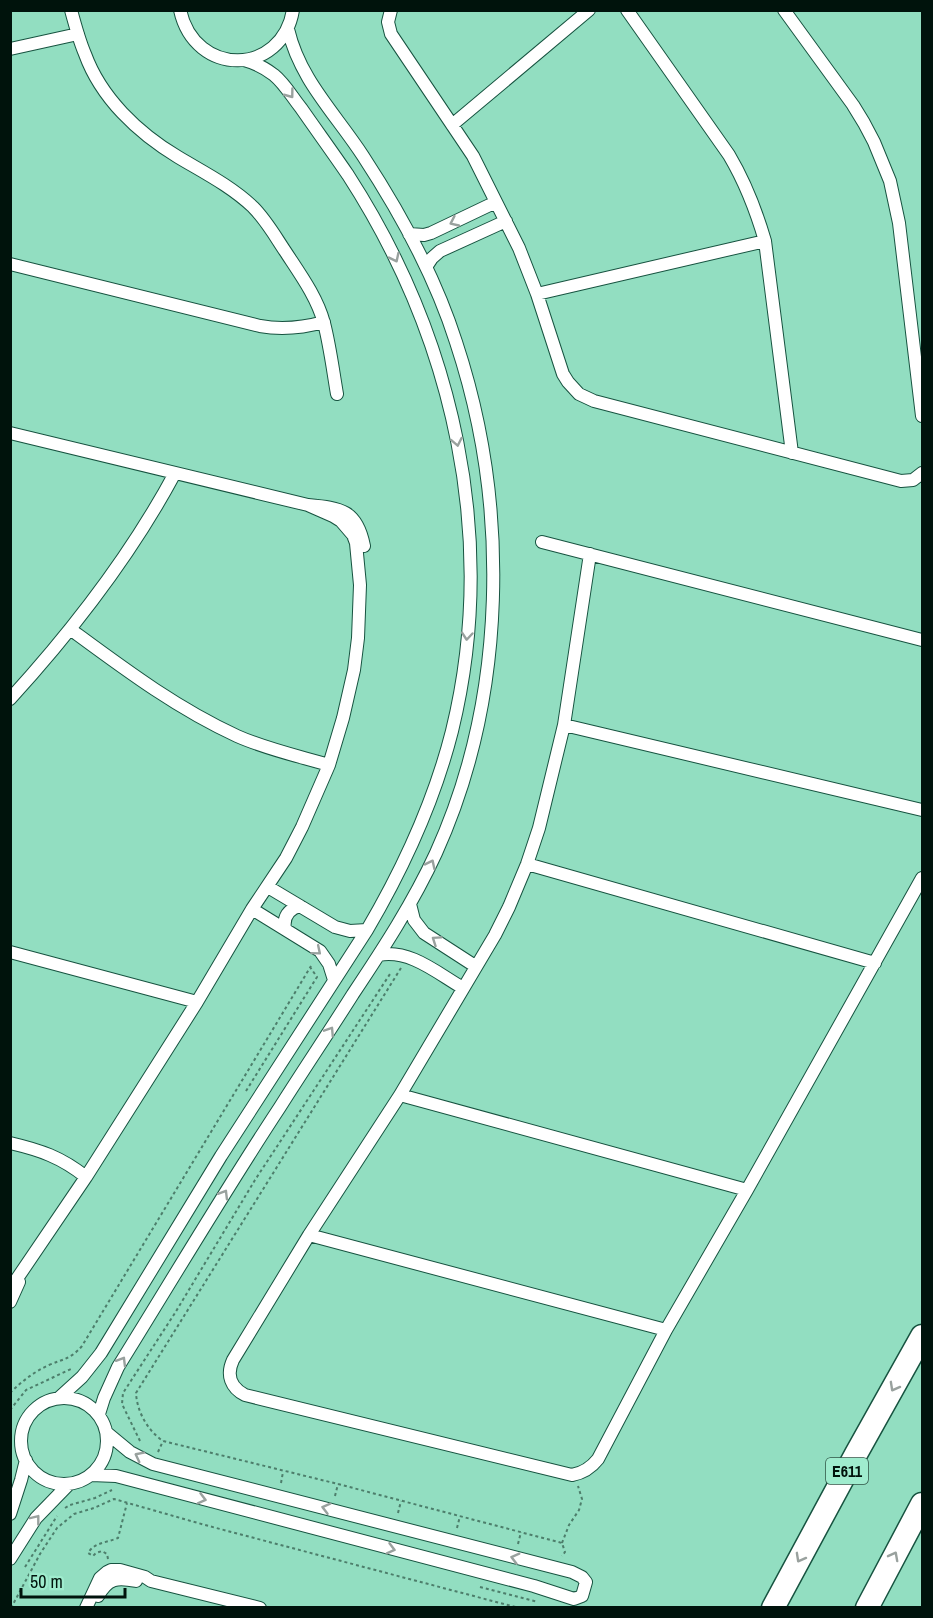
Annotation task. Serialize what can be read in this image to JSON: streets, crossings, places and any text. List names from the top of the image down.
{
  "streets": {
    "highway": ["E611"]
  },
  "scale_bar": "50 m"
}
